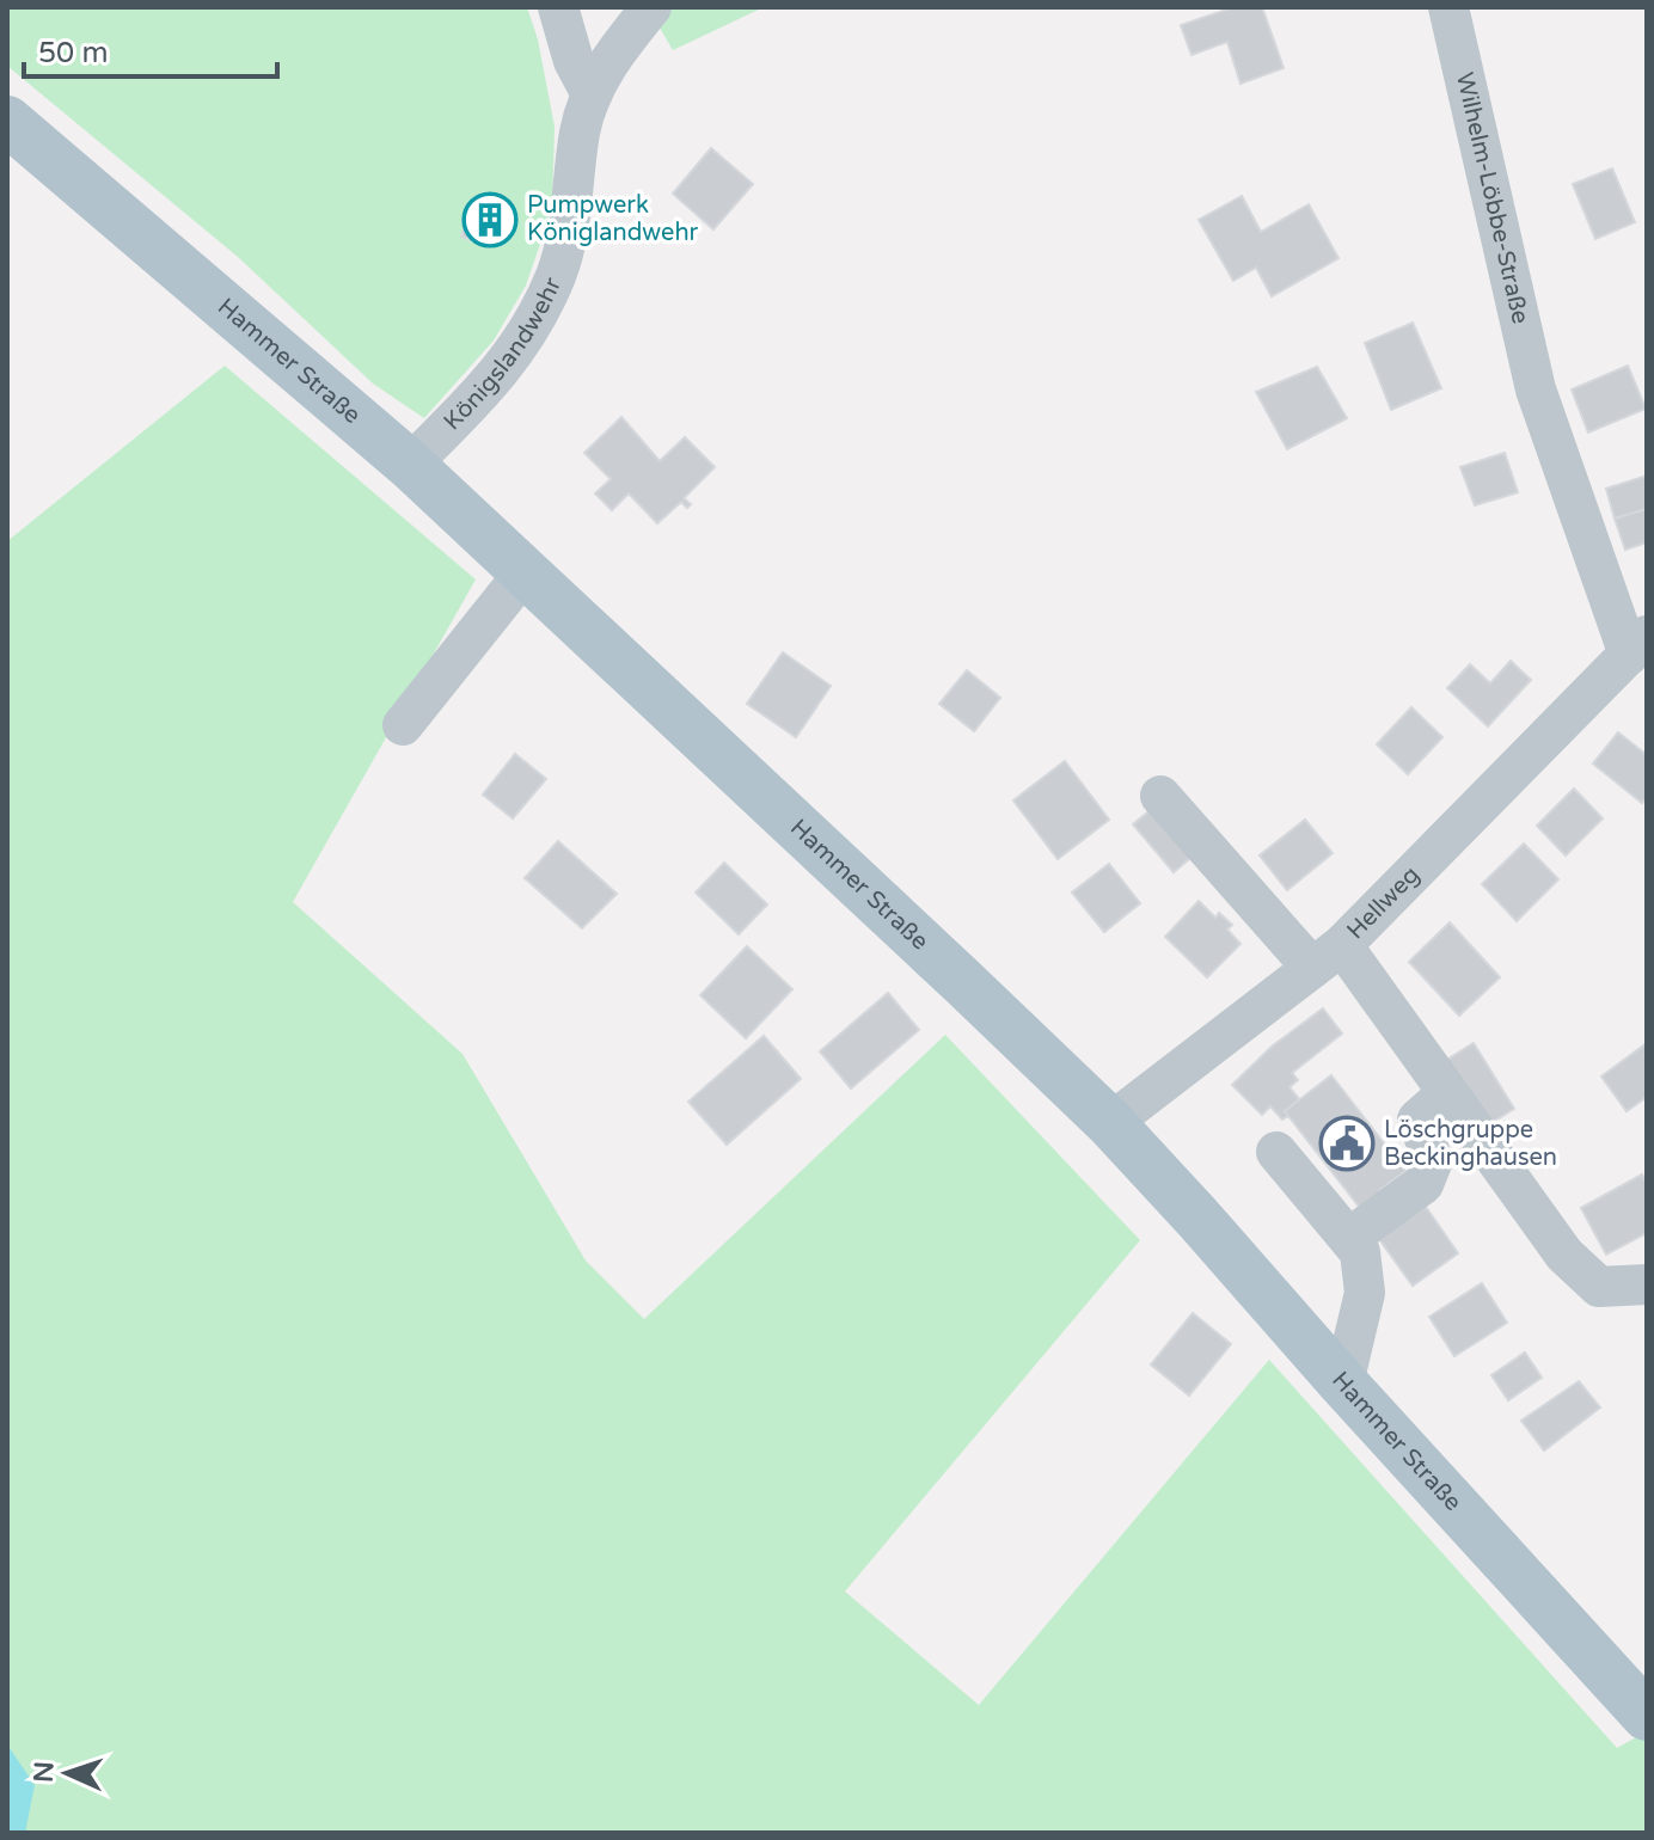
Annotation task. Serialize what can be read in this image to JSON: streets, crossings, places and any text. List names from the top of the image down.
{
  "streets": {
    "main road": ["Hammer Straße"],
    "street": ["Wilhelm-Löbbe-Straße", "Königslandwehr", "Hellweg"]
  },
  "crossings": [
    ["Wilhelm-Löbbe-Straße", "Hellweg"],
    ["Königslandwehr", "Hammer Straße"],
    ["Hammer Straße", "Hellweg"]
  ],
  "places": {
    "building": ["Pumpwerk Königlandwehr"],
    "public building": ["Löschgruppe Beckinghausen"]
  },
  "scale_bar": "50 m",
  "north": "left"
}
